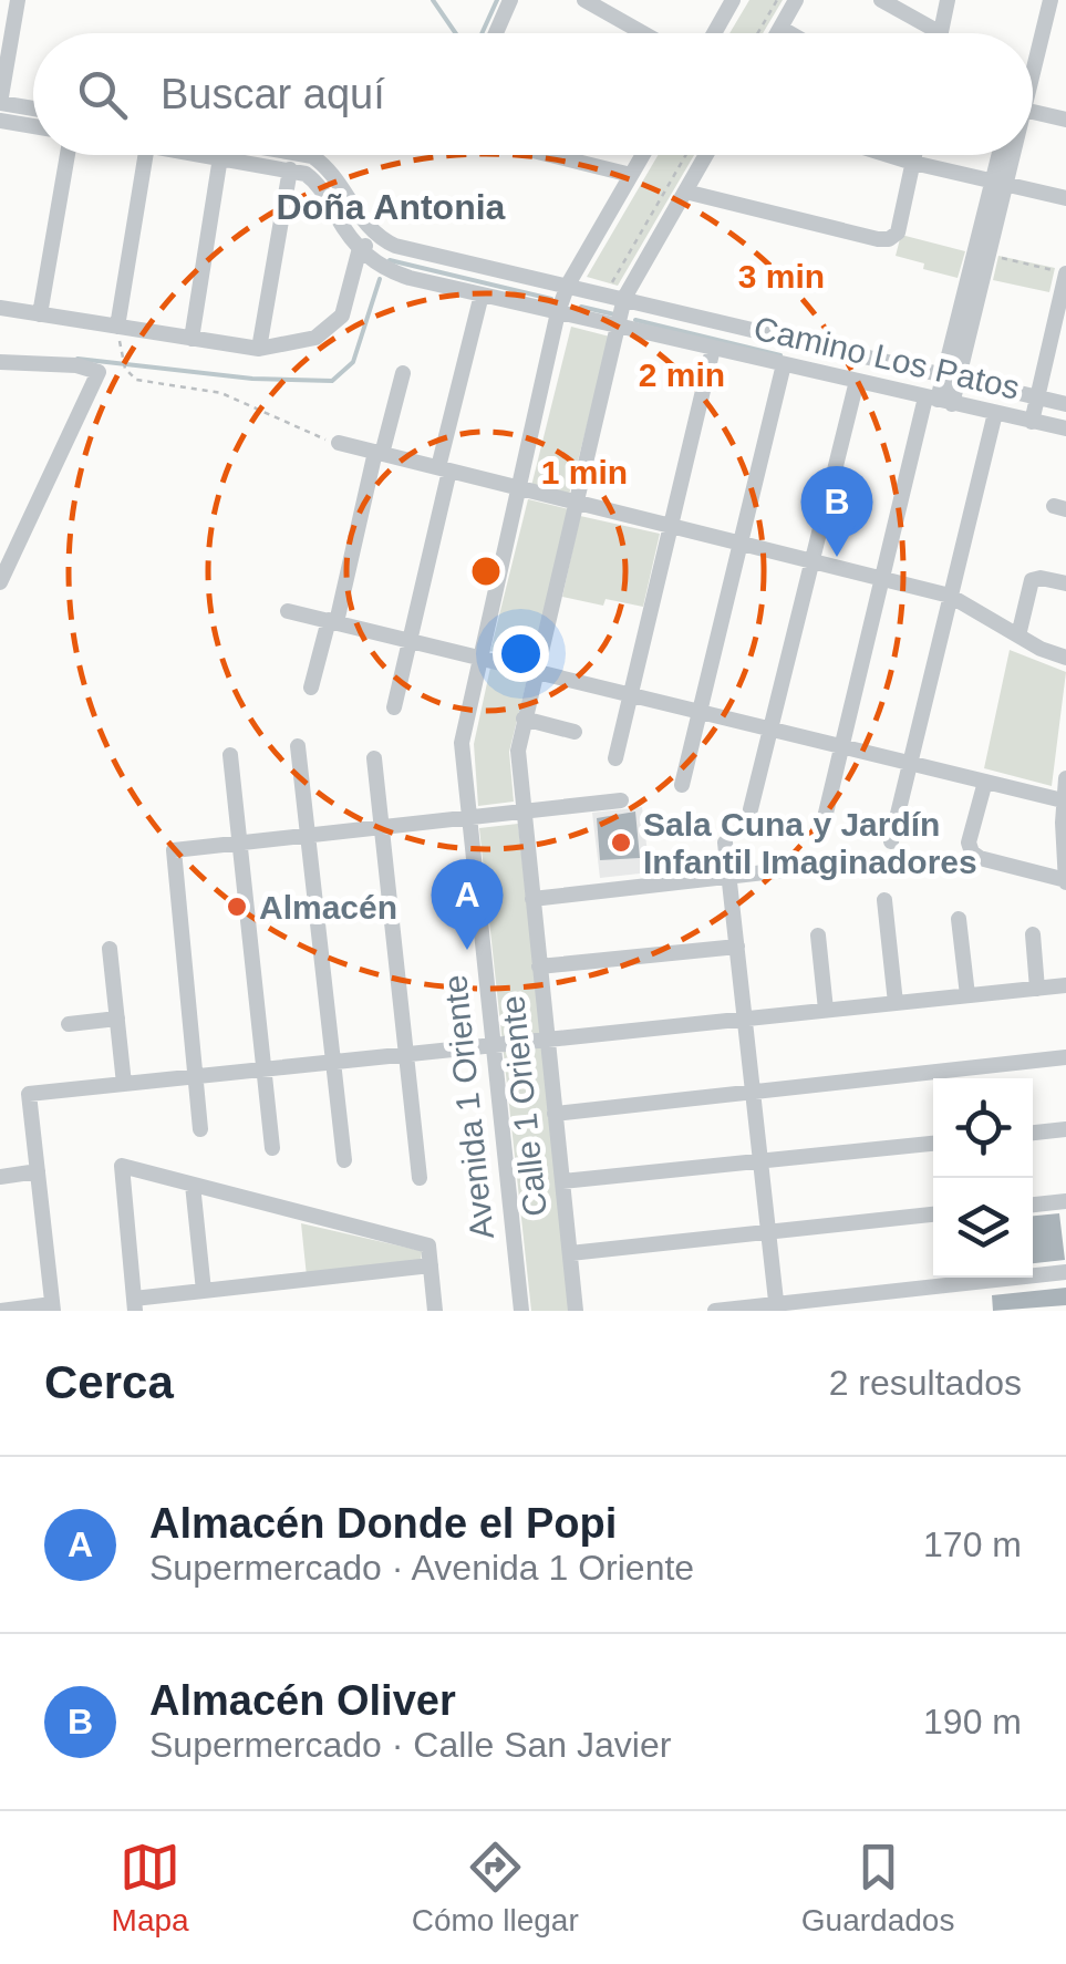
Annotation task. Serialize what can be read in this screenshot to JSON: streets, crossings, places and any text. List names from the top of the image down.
{
  "streets": {
    "street": ["Camino Los Patos", "Calle 1 Oriente", "Avenida 1 Oriente"]
  },
  "crossings": [
    ["Camino Los Patos", "Calle 1 Oriente"],
    ["Camino Los Patos", "Avenida 1 Oriente"]
  ],
  "districts": ["Doña Antonia"],
  "places": ["Sala Cuna y Jardín Infantil Imaginadores", "Almacén"],
  "page": {
    "search": "Buscar aquí",
    "pins": ["B", "A"],
    "heading": ["Cerca", "2 resultados"],
    "list": [
      {
        "mark": "A",
        "name": "Almacén Donde el Popi",
        "note": "Supermercado · Avenida 1 Oriente",
        "value": "170 m"
      },
      {
        "mark": "B",
        "name": "Almacén Oliver",
        "note": "Supermercado · Calle San Javier",
        "value": "190 m"
      }
    ],
    "nav": ["Mapa", "Cómo llegar", "Guardados"]
  },
  "rings": ["3 min", "2 min", "1 min"]
}
